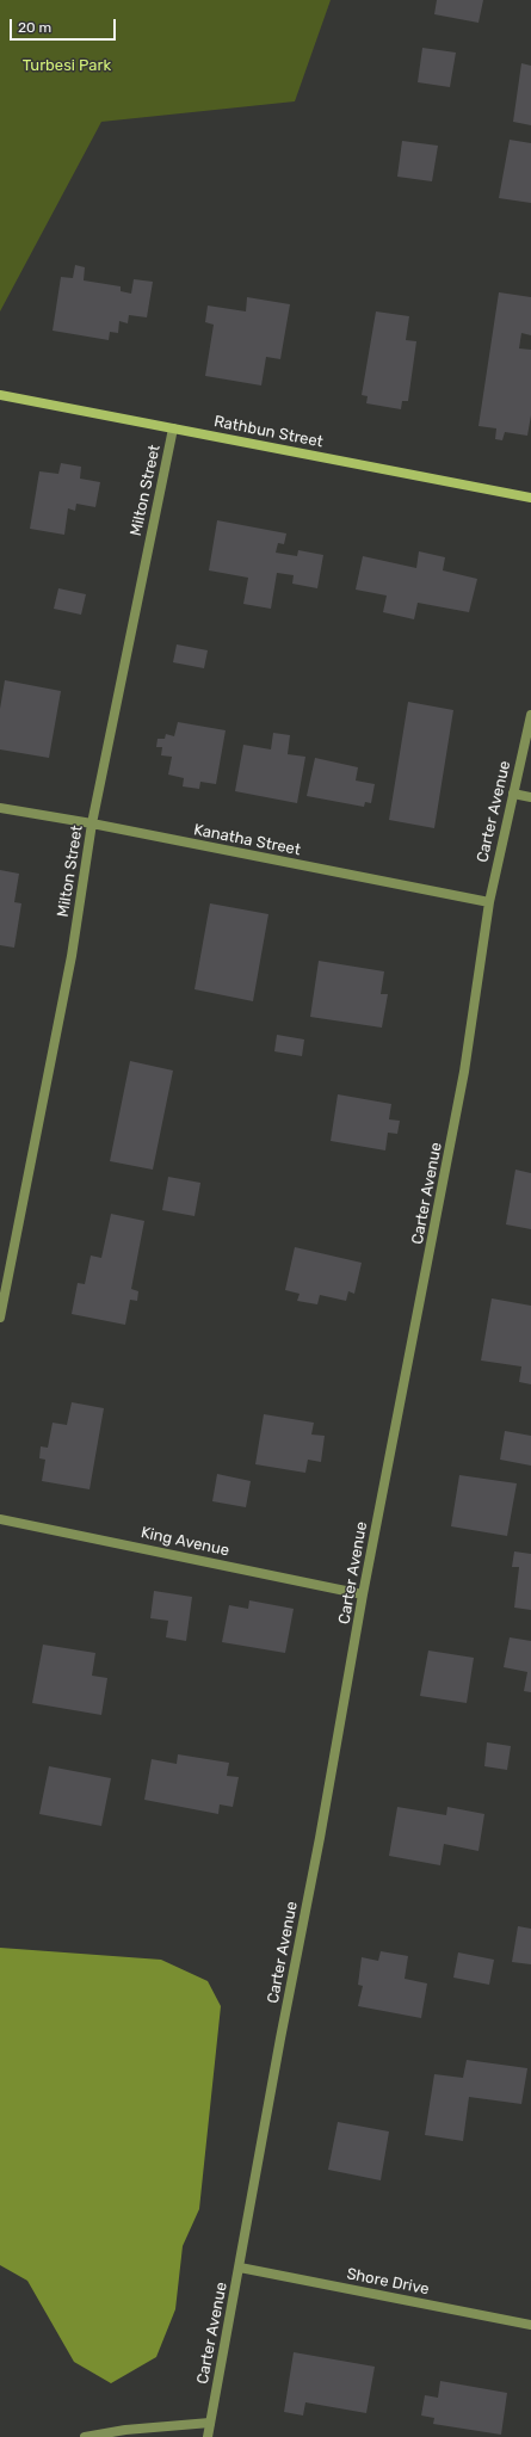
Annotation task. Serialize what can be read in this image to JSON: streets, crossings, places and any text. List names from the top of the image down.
{
  "streets": {
    "street": [
      "Rathbun Street",
      "Milton Street",
      "Carter Avenue",
      "Kanatha Street",
      "King Avenue",
      "Shore Drive"
    ]
  },
  "crossings": [
    ["Rathbun Street", "Milton Street"],
    ["Milton Street", "Kanatha Street"],
    ["Carter Avenue", "Kanatha Street"],
    ["Carter Avenue", "King Avenue"],
    ["Carter Avenue", "Shore Drive"]
  ],
  "parks": ["Turbesi Park"],
  "scale_bar": "20 m"
}
